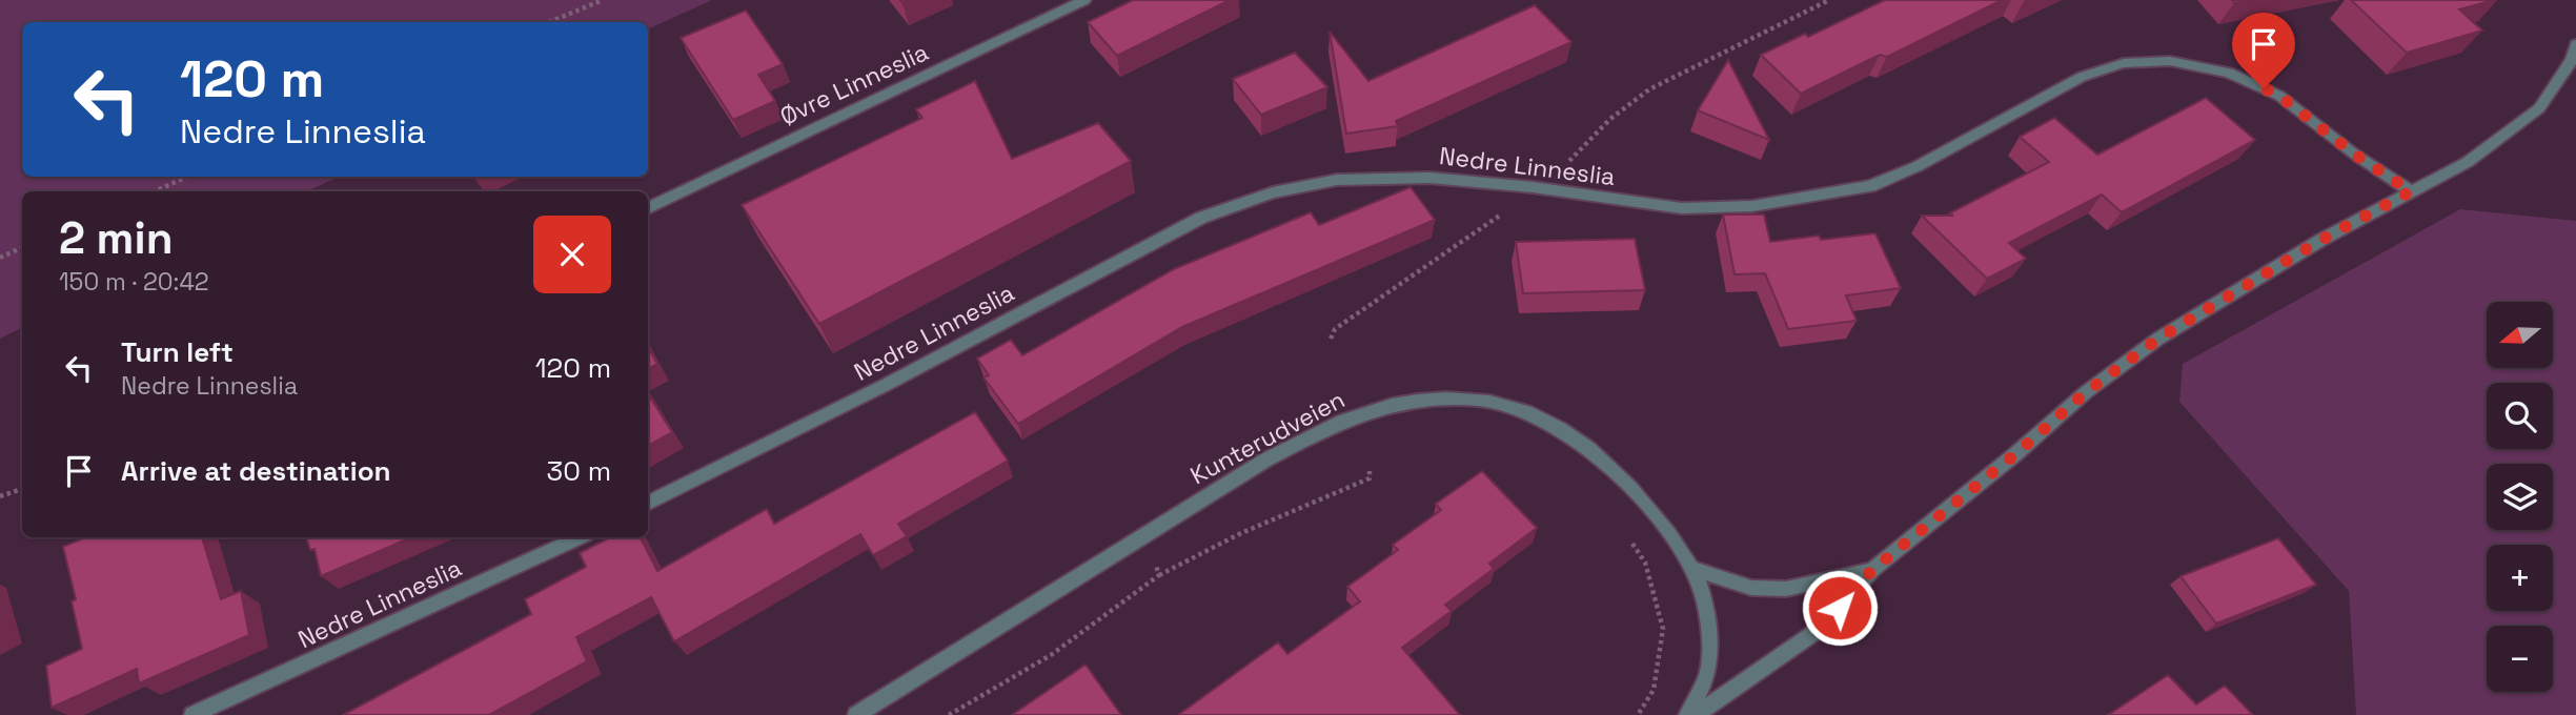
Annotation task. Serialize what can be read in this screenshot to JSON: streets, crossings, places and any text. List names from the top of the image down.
{
  "streets": {
    "street": ["Øvre Linneslia", "Nedre Linneslia", "Kunterudveien"]
  },
  "north": "left",
  "page": {
    "turn": ["120 m", "Nedre Linneslia"],
    "heading": ["2 min", "150 m · 20:42"],
    "map_buttons": ["+", "−"],
    "list": [
      {
        "name": "Turn left",
        "note": "Nedre Linneslia",
        "value": "120 m"
      },
      {
        "name": "Arrive at destination",
        "value": "30 m"
      }
    ]
  }
}
